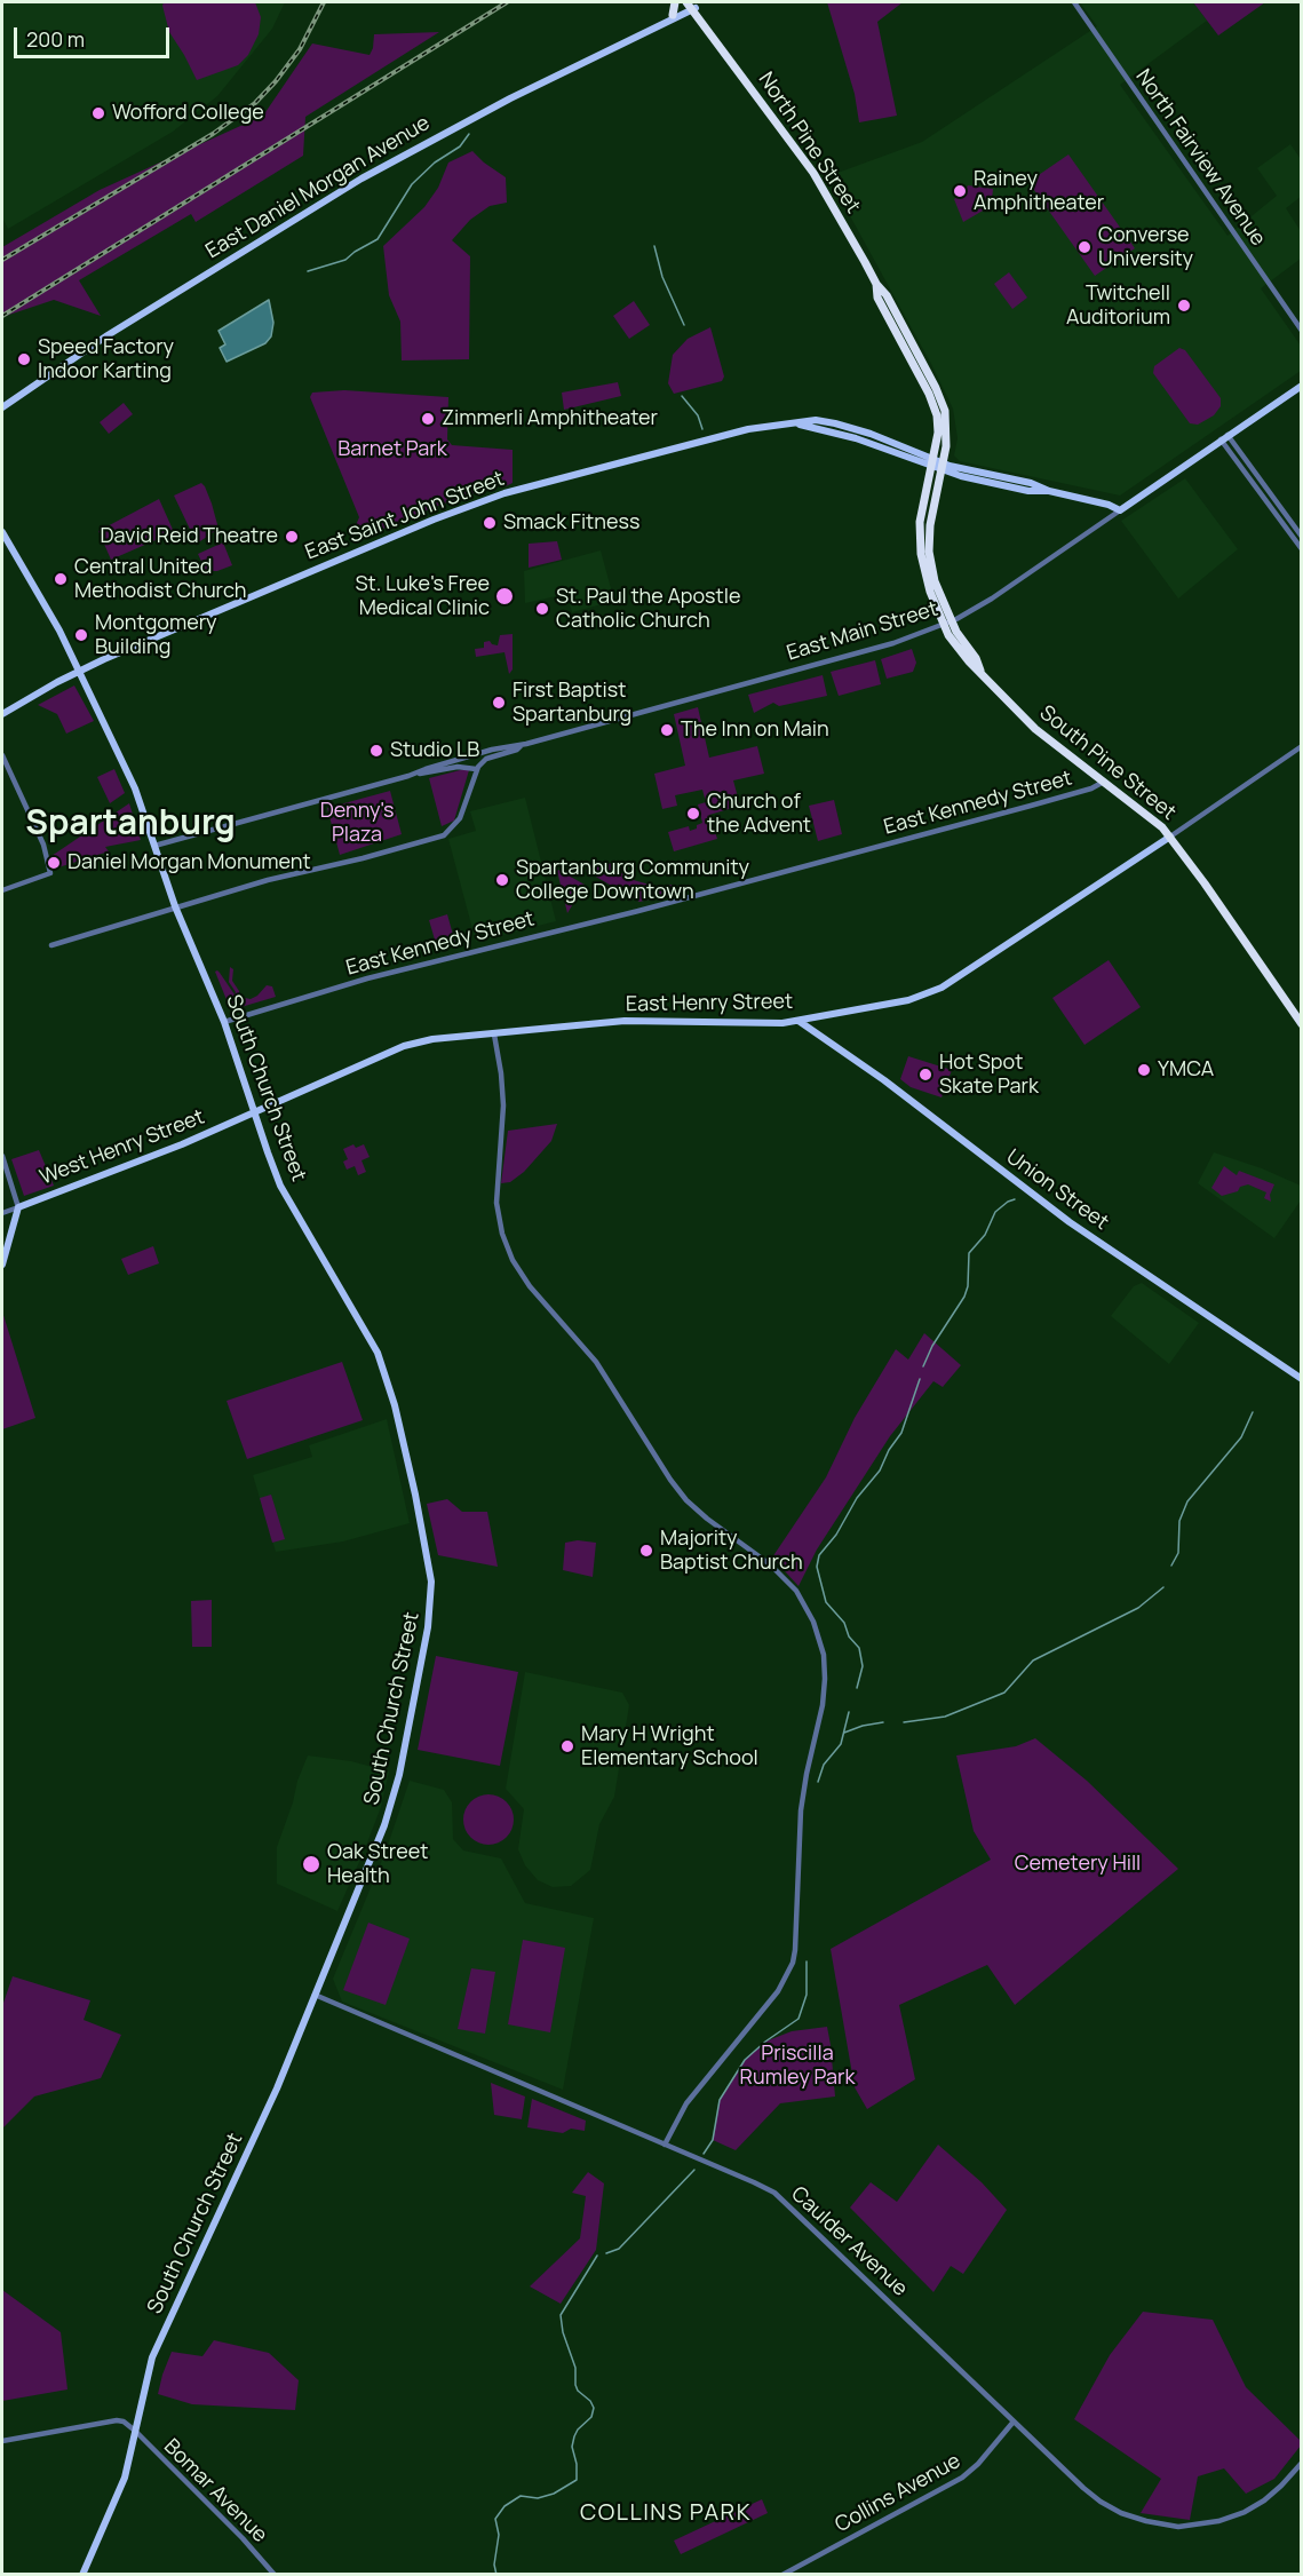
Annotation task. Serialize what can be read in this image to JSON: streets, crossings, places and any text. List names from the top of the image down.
{
  "streets": {
    "highway": ["North Pine Street", "South Pine Street"],
    "main road": [
      "East Daniel Morgan Avenue",
      "East Saint John Street",
      "East Main Street",
      "East Henry Street",
      "South Church Street",
      "West Henry Street",
      "Union Street"
    ],
    "street": [
      "North Fairview Avenue",
      "East Kennedy Street",
      "Caulder Avenue",
      "Bomar Avenue",
      "Collins Avenue"
    ]
  },
  "crossings": [
    ["North Pine Street", "East Daniel Morgan Avenue"],
    ["North Pine Street", "East Saint John Street"],
    ["North Pine Street", "East Main Street"],
    ["North Pine Street", "South Pine Street"],
    ["East Saint John Street", "East Main Street"],
    ["East Saint John Street", "South Church Street"],
    ["East Main Street", "South Pine Street"],
    ["East Main Street", "South Church Street"],
    ["South Pine Street", "East Kennedy Street"],
    ["South Pine Street", "East Henry Street"],
    ["East Kennedy Street", "South Church Street"],
    ["East Henry Street", "South Church Street"],
    ["East Henry Street", "West Henry Street"],
    ["East Henry Street", "Union Street"],
    ["South Church Street", "West Henry Street"],
    ["South Church Street", "Caulder Avenue"],
    ["South Church Street", "Bomar Avenue"],
    ["Caulder Avenue", "Collins Avenue"]
  ],
  "districts": ["Spartanburg", "COLLINS PARK"],
  "parks": [
    "Barnet Park",
    "Denny's Plaza",
    "Cemetery Hill",
    "Priscilla Rumley Park"
  ],
  "places": [
    "Wofford College",
    "Rainey Amphitheater",
    "Converse University",
    "Twitchell Auditorium",
    "Speed Factory Indoor Karting",
    "Zimmerli Amphitheater",
    "Smack Fitness",
    "David Reid Theatre",
    "Central United Methodist Church",
    "St. Luke's Free Medical Clinic",
    "St. Paul the Apostle Catholic Church",
    "Montgomery Building",
    "First Baptist Spartanburg",
    "The Inn on Main",
    "Studio LB",
    "Church of the Advent",
    "Daniel Morgan Monument",
    "Spartanburg Community College Downtown",
    "YMCA",
    "Hot Spot Skate Park",
    "Majority Baptist Church",
    "Mary H Wright Elementary School",
    "Oak Street Health"
  ],
  "scale_bar": "200 m"
}
